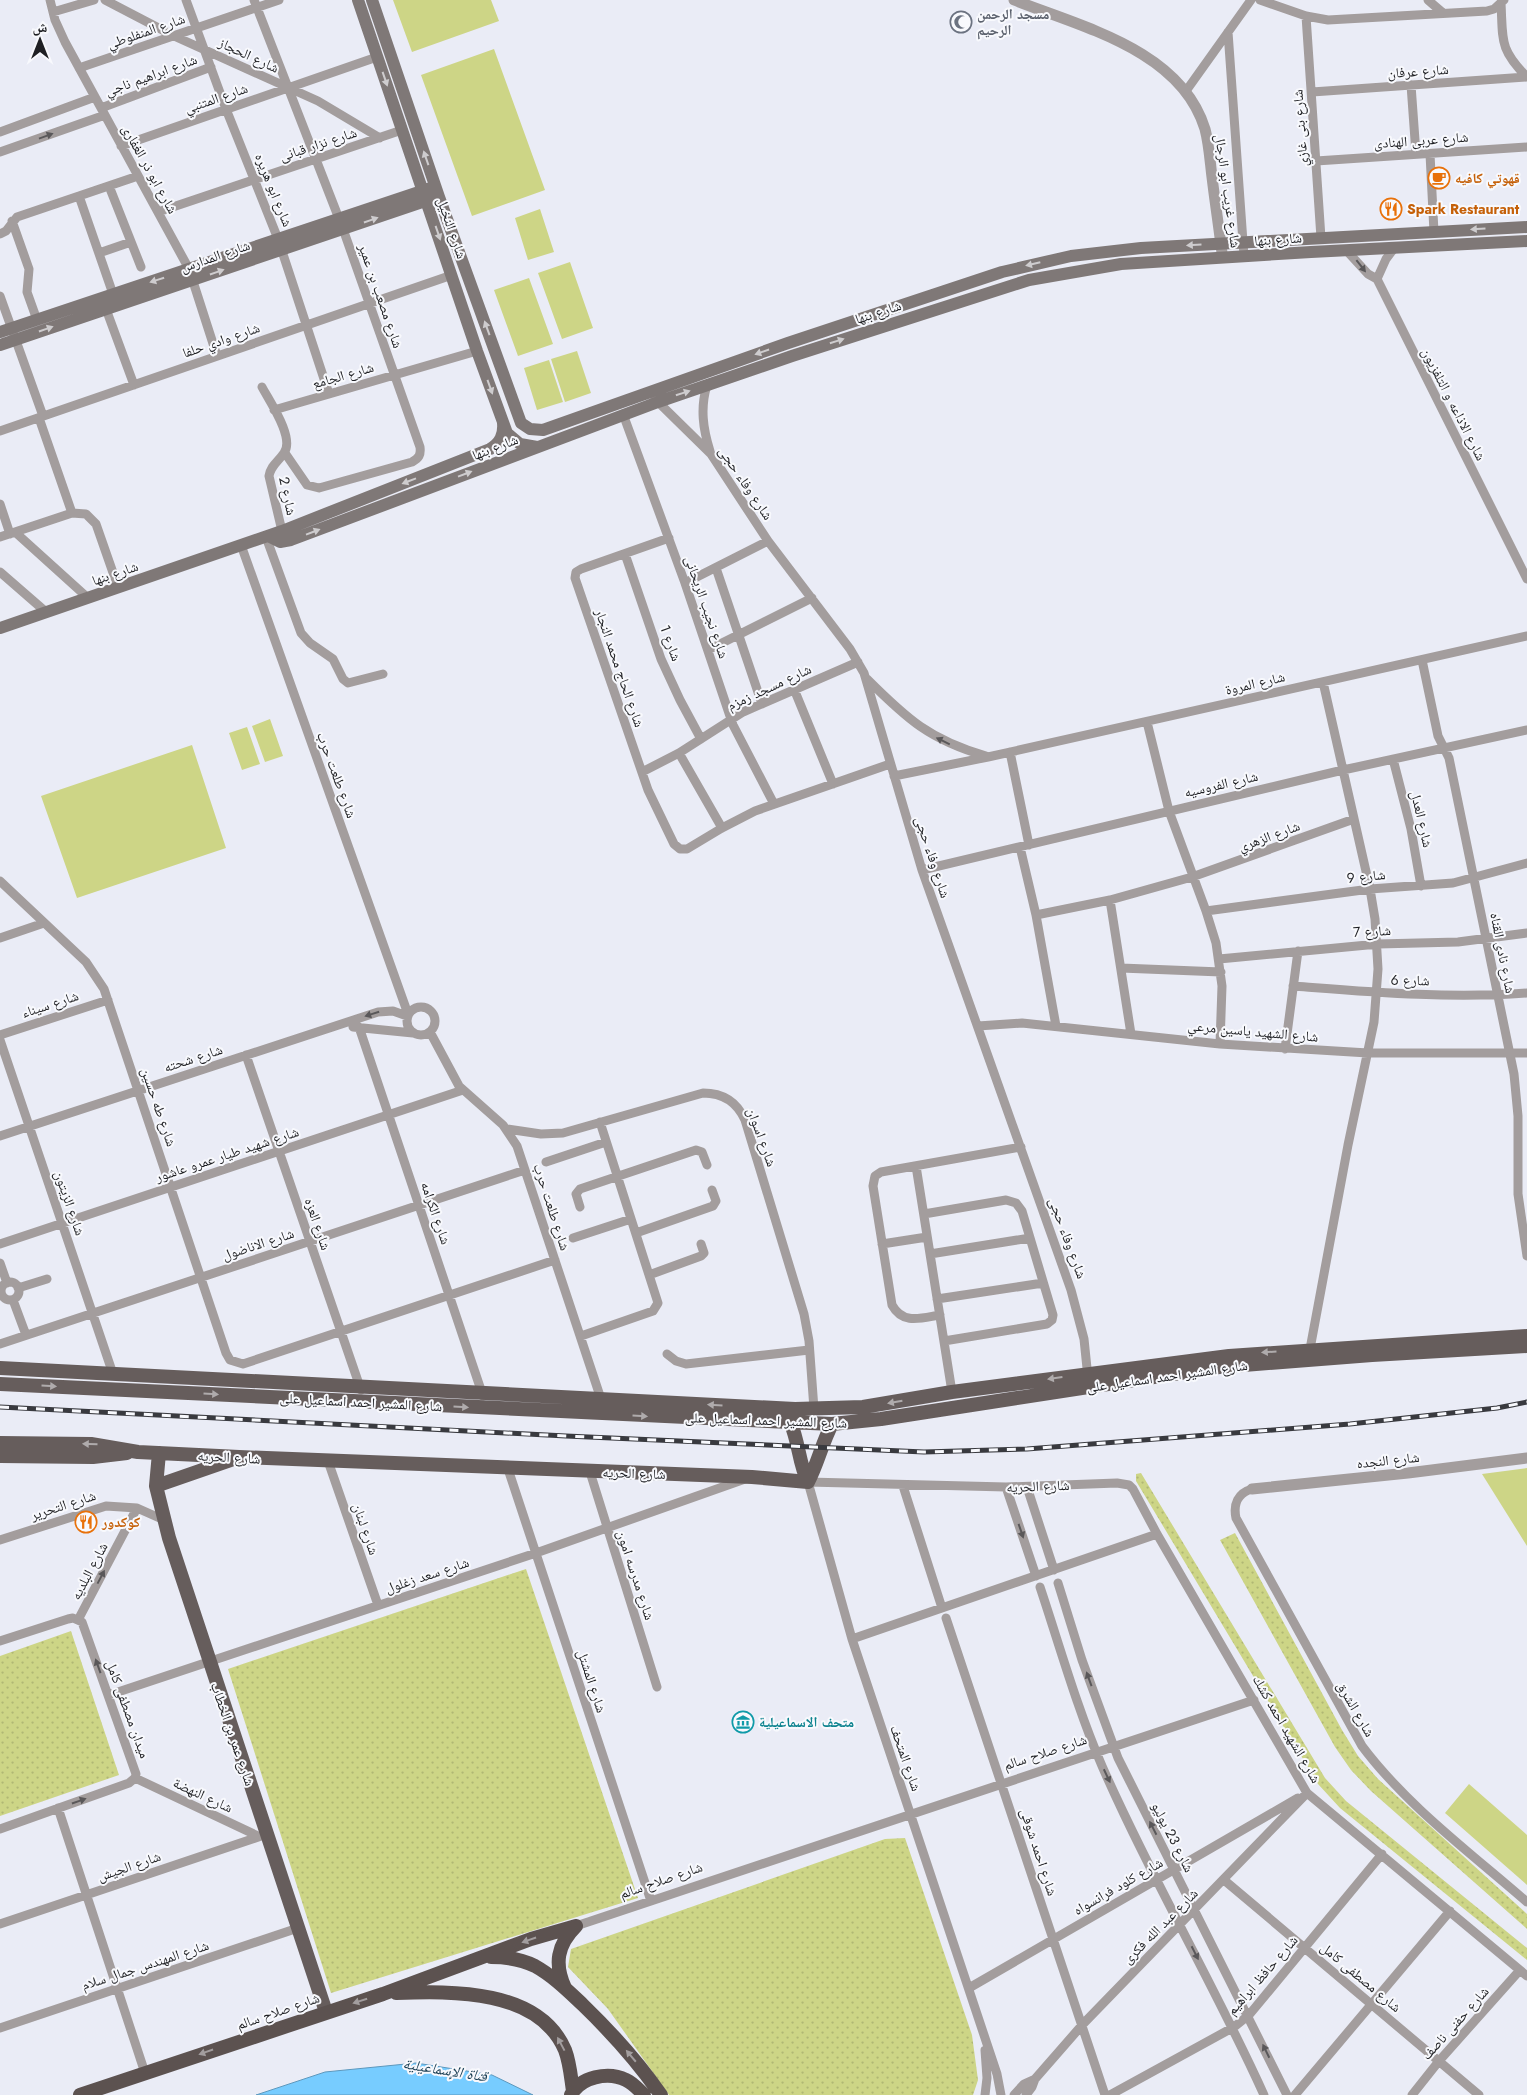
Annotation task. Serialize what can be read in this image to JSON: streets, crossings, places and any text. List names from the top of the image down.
{
  "streets": {
    "highway": ["شارع صلاح سالم"],
    "main road": [
      "شارع النخيل",
      "شارع بنها",
      "شارع المدارس",
      "شارع المشير احمد اسماعيل على",
      "شارع الحريه",
      "شارع عمر بن الخطاب"
    ],
    "street": [
      "شارع المنفلوطي",
      "شارع الحجاز",
      "شارع عرفان",
      "شارع ابراهيم ناجي",
      "شارع المتنبي",
      "شارع بنى غازي",
      "شارع عربى الهنادى",
      "شارع نزار قبانى",
      "شارع ابو ذر الغفارى",
      "شارع ابو هريره",
      "شارع غريب ابو الرجال",
      "شارع مصعب بن عمير",
      "شارع وادي حلفا",
      "شارع الجامع",
      "شارع الاذاعه و التلفزيون",
      "شارع وفاء حجى",
      "شارع 2",
      "شارع نجيب الريحانى",
      "شارع 1",
      "شارع الحاج محمد النجار",
      "شارع المروة",
      "شارع مسجد زمزم",
      "شارع طلعت حرب",
      "شارع الفروسيه",
      "شارع العدل",
      "شارع الزهري",
      "شارع 9",
      "شارع 7",
      "شارع نادى القناه",
      "شارع 6",
      "شارع سيناء",
      "شارع الشهيد ياسين مرعي",
      "شارع شحته",
      "شارع طه حسين",
      "شارع اسوان",
      "شارع شهيد طيار عمرو عاشور",
      "شارع الزيتون",
      "شارع الكرامه",
      "شارع العزه",
      "شارع الاناضول",
      "شارع النجده",
      "شارع التحرير",
      "شارع لبنان",
      "شارع البلديه",
      "شارع سعد زغلول",
      "شارع مدرسه امون",
      "شارع المشتل",
      "ميدان مصطفى كامل",
      "شارع الشرق",
      "شارع الشهيد احمد كشك",
      "شارع المتحف",
      "شارع النهضة",
      "شارع 23 يوليو",
      "شارع احمد شوقى",
      "شارع الجيش",
      "شارع كلود فرانسواه",
      "شارع عبد الله فكرى",
      "شارع المهندس جمال سلام",
      "شارع حافظ ابراهيم",
      "شارع مصطفى كامل",
      "شارع حفنى ناصف"
    ]
  },
  "crossings": [
    ["شارع المنفلوطي", "شارع الحجاز"],
    ["شارع المنفلوطي", "شارع ابو ذر الغفارى"],
    ["شارع المنفلوطي", "شارع ابو هريره"],
    ["شارع المنفلوطي", "شارع مصعب بن عمير"],
    ["شارع الحجاز", "شارع المتنبي"],
    ["شارع الحجاز", "شارع نزار قبانى"],
    ["شارع الحجاز", "شارع ابو هريره"],
    ["شارع الحجاز", "شارع مصعب بن عمير"],
    ["شارع عرفان", "شارع بنى غازي"],
    ["شارع ابراهيم ناجي", "شارع ابو ذر الغفارى"],
    ["شارع ابراهيم ناجي", "شارع ابو هريره"],
    ["شارع المتنبي", "شارع ابو ذر الغفارى"],
    ["شارع المتنبي", "شارع ابو هريره"],
    ["شارع المتنبي", "شارع النخيل"],
    ["شارع المتنبي", "شارع مصعب بن عمير"],
    ["شارع بنى غازي", "شارع عربى الهنادى"],
    ["شارع بنى غازي", "شارع بنها"],
    ["شارع نزار قبانى", "شارع ابو ذر الغفارى"],
    ["شارع نزار قبانى", "شارع ابو هريره"],
    ["شارع نزار قبانى", "شارع النخيل"],
    ["شارع نزار قبانى", "شارع مصعب بن عمير"],
    ["شارع ابو ذر الغفارى", "شارع المدارس"],
    ["شارع ابو ذر الغفارى", "شارع وادي حلفا"],
    ["شارع ابو هريره", "شارع المدارس"],
    ["شارع ابو هريره", "شارع وادي حلفا"],
    ["شارع ابو هريره", "شارع الجامع"],
    ["شارع غريب ابو الرجال", "شارع بنها"],
    ["شارع النخيل", "شارع بنها"],
    ["شارع النخيل", "شارع المدارس"],
    ["شارع النخيل", "شارع وادي حلفا"],
    ["شارع النخيل", "شارع الجامع"],
    ["شارع بنها", "شارع الاذاعه و التلفزيون"],
    ["شارع بنها", "شارع وفاء حجى"],
    ["شارع بنها", "شارع 2"],
    ["شارع بنها", "شارع نجيب الريحانى"],
    ["شارع بنها", "شارع طلعت حرب"],
    ["شارع المدارس", "شارع مصعب بن عمير"],
    ["شارع مصعب بن عمير", "شارع وادي حلفا"],
    ["شارع مصعب بن عمير", "شارع الجامع"],
    ["شارع مصعب بن عمير", "شارع 2"],
    ["شارع وفاء حجى", "شارع المروة"],
    ["شارع وفاء حجى", "شارع مسجد زمزم"],
    ["شارع وفاء حجى", "شارع الفروسيه"],
    ["شارع وفاء حجى", "شارع الشهيد ياسين مرعي"],
    ["شارع وفاء حجى", "شارع المشير احمد اسماعيل على"],
    ["شارع نجيب الريحانى", "شارع الحاج محمد النجار"],
    ["شارع نجيب الريحانى", "شارع مسجد زمزم"],
    ["شارع 1", "شارع الحاج محمد النجار"],
    ["شارع 1", "شارع مسجد زمزم"],
    ["شارع الحاج محمد النجار", "شارع مسجد زمزم"],
    ["شارع المروة", "شارع نادى القناه"],
    ["شارع طلعت حرب", "شارع شحته"],
    ["شارع طلعت حرب", "شارع اسوان"],
    ["شارع طلعت حرب", "شارع شهيد طيار عمرو عاشور"],
    ["شارع طلعت حرب", "شارع الاناضول"],
    ["شارع طلعت حرب", "شارع المشير احمد اسماعيل على"],
    ["شارع الفروسيه", "شارع العدل"],
    ["شارع الفروسيه", "شارع نادى القناه"],
    ["شارع العدل", "شارع 9"],
    ["شارع 9", "شارع نادى القناه"],
    ["شارع 7", "شارع نادى القناه"],
    ["شارع نادى القناه", "شارع 6"],
    ["شارع نادى القناه", "شارع الشهيد ياسين مرعي"],
    ["شارع سيناء", "شارع طه حسين"],
    ["شارع شحته", "شارع طه حسين"],
    ["شارع شحته", "شارع الزيتون"],
    ["شارع شحته", "شارع الكرامه"],
    ["شارع شحته", "شارع العزه"],
    ["شارع طه حسين", "شارع شهيد طيار عمرو عاشور"],
    ["شارع طه حسين", "شارع العزه"],
    ["شارع طه حسين", "شارع الاناضول"],
    ["شارع اسوان", "شارع المشير احمد اسماعيل على"],
    ["شارع شهيد طيار عمرو عاشور", "شارع الزيتون"],
    ["شارع شهيد طيار عمرو عاشور", "شارع الكرامه"],
    ["شارع شهيد طيار عمرو عاشور", "شارع العزه"],
    ["شارع الزيتون", "شارع الاناضول"],
    ["شارع الزيتون", "شارع المشير احمد اسماعيل على"],
    ["شارع الكرامه", "شارع الاناضول"],
    ["شارع الكرامه", "شارع المشير احمد اسماعيل على"],
    ["شارع العزه", "شارع الاناضول"],
    ["شارع العزه", "شارع المشير احمد اسماعيل على"],
    ["شارع الحريه", "شارع لبنان"],
    ["شارع الحريه", "شارع سعد زغلول"],
    ["شارع الحريه", "شارع مدرسه امون"],
    ["شارع الحريه", "شارع المشتل"],
    ["شارع الحريه", "شارع الشهيد احمد كشك"],
    ["شارع الحريه", "شارع عمر بن الخطاب"],
    ["شارع الحريه", "شارع المتحف"],
    ["شارع النجده", "شارع الشرق"],
    ["شارع التحرير", "شارع البلديه"],
    ["شارع التحرير", "شارع عمر بن الخطاب"],
    ["شارع لبنان", "شارع سعد زغلول"],
    ["شارع البلديه", "ميدان مصطفى كامل"],
    ["شارع سعد زغلول", "شارع مدرسه امون"],
    ["شارع سعد زغلول", "شارع المشتل"],
    ["شارع سعد زغلول", "ميدان مصطفى كامل"],
    ["شارع سعد زغلول", "شارع عمر بن الخطاب"],
    ["شارع المشتل", "شارع صلاح سالم"],
    ["ميدان مصطفى كامل", "شارع النهضة"],
    ["شارع الشهيد احمد كشك", "شارع صلاح سالم"],
    ["شارع الشهيد احمد كشك", "شارع كلود فرانسواه"],
    ["شارع الشهيد احمد كشك", "شارع عبد الله فكرى"],
    ["شارع الشهيد احمد كشك", "شارع حافظ ابراهيم"],
    ["شارع الشهيد احمد كشك", "شارع حفنى ناصف"],
    ["شارع عمر بن الخطاب", "شارع صلاح سالم"],
    ["شارع عمر بن الخطاب", "شارع النهضة"],
    ["شارع عمر بن الخطاب", "شارع الجيش"],
    ["شارع عمر بن الخطاب", "شارع المهندس جمال سلام"],
    ["شارع صلاح سالم", "شارع المتحف"],
    ["شارع صلاح سالم", "شارع 23 يوليو"],
    ["شارع صلاح سالم", "شارع احمد شوقى"],
    ["شارع المتحف", "شارع كلود فرانسواه"],
    ["شارع النهضة", "شارع الجيش"],
    ["شارع 23 يوليو", "شارع كلود فرانسواه"],
    ["شارع 23 يوليو", "شارع عبد الله فكرى"],
    ["شارع 23 يوليو", "شارع حافظ ابراهيم"],
    ["شارع احمد شوقى", "شارع كلود فرانسواه"],
    ["شارع احمد شوقى", "شارع عبد الله فكرى"],
    ["شارع كلود فرانسواه", "شارع عبد الله فكرى"],
    ["شارع عبد الله فكرى", "شارع مصطفى كامل"],
    ["شارع حافظ ابراهيم", "شارع مصطفى كامل"],
    ["شارع مصطفى كامل", "شارع حفنى ناصف"]
  ],
  "one_way": ["شارع البلديه"],
  "water": ["قناة الإسماعيلية"],
  "places": {
    "mosque": ["مسجد الرحمن الرحيم"],
    "cafe": ["قهوتي كافيه"],
    "restaurant": ["Spark Restaurant", "كوكدور"],
    "museum": ["متحف الاسماعيلية"]
  },
  "north": "top"
}
